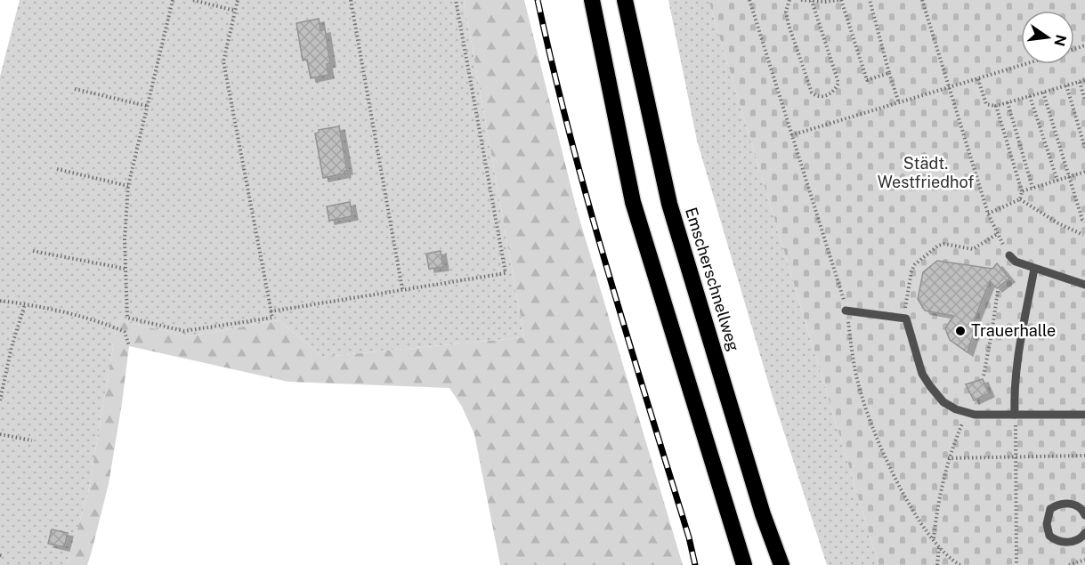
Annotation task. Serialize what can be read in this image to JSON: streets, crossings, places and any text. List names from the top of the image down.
{
  "streets": {
    "highway": ["Emscherschnellweg"]
  },
  "parks": ["Städt. Westfriedhof"],
  "places": ["Trauerhalle"],
  "north": "right"
}
